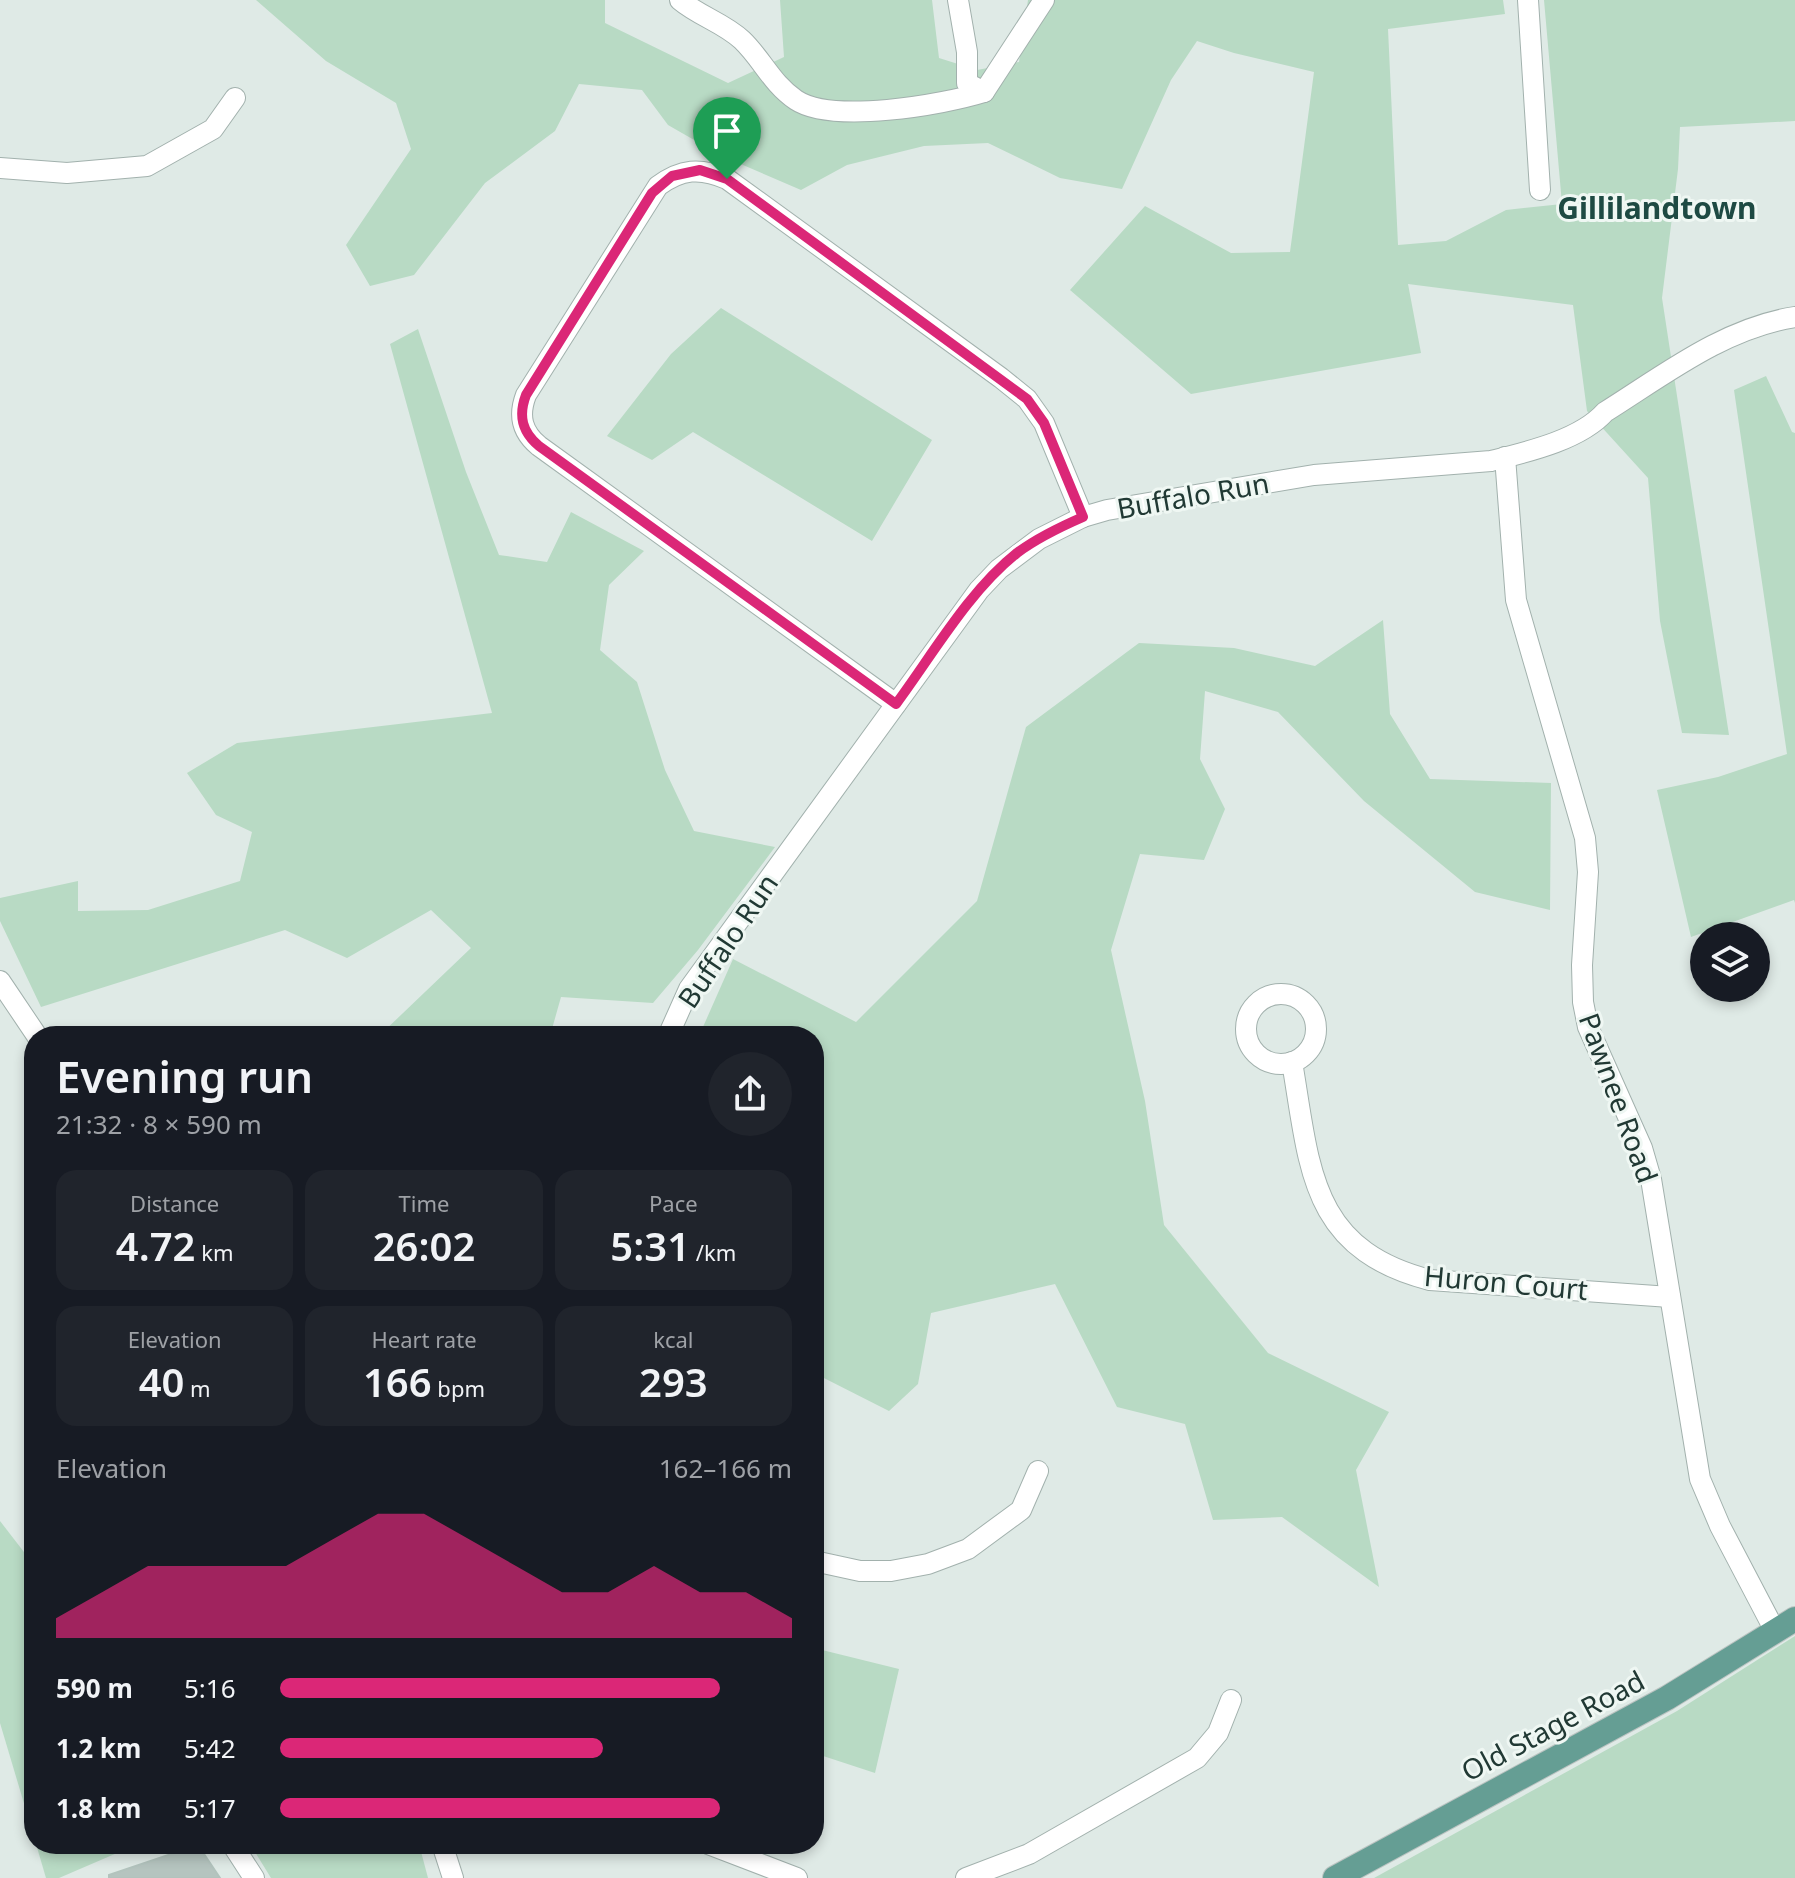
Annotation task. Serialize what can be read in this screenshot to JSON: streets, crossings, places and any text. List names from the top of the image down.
{
  "streets": {
    "main road": ["Old Stage Road"],
    "street": ["Buffalo Run", "Pawnee Road", "Huron Court"]
  },
  "crossings": [
    ["Buffalo Run", "Pawnee Road"],
    ["Pawnee Road", "Huron Court"],
    ["Pawnee Road", "Old Stage Road"]
  ],
  "districts": ["Gillilandtown"],
  "page": {
    "heading": ["Evening run", "21:32 · 8 × 590 m"],
    "stats": [
      ["Distance", "4.72 km"],
      ["Time", "26:02"],
      ["Pace", "5:31 /km"],
      ["Elevation", "40 m"],
      ["Heart rate", "166 bpm"],
      ["kcal", "293"]
    ],
    "chart": ["Elevation", "162–166 m"],
    "list": [
      {
        "name": "590 m",
        "note": "5:16"
      },
      {
        "name": "1.2 km",
        "note": "5:42"
      },
      {
        "name": "1.8 km",
        "note": "5:17"
      }
    ]
  }
}
